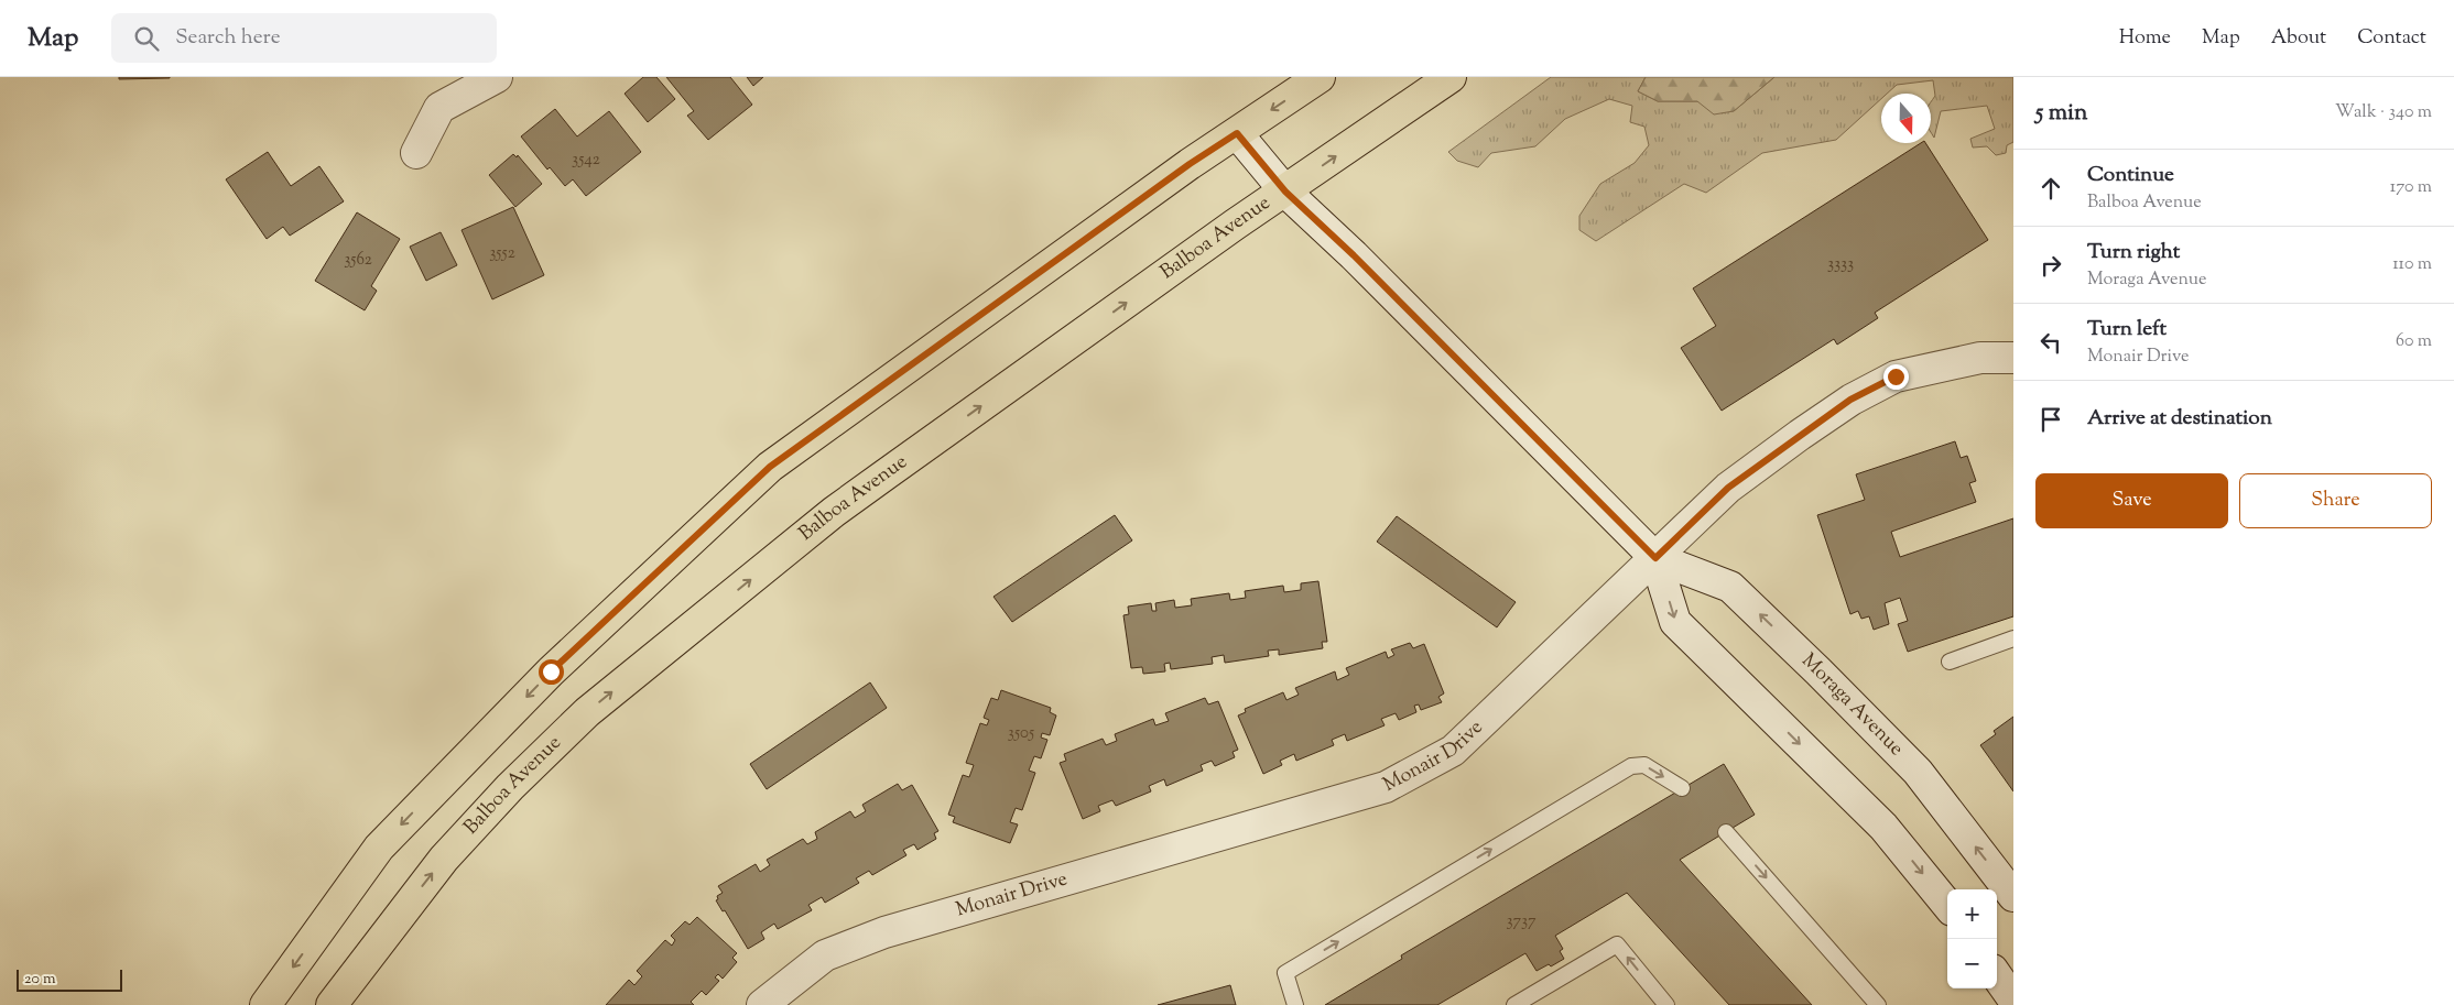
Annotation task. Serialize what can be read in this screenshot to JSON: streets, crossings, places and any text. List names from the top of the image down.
{
  "streets": {
    "main road": ["Balboa Avenue", "Moraga Avenue", "Monair Drive"]
  },
  "crossings": [
    ["Balboa Avenue", "Moraga Avenue"],
    ["Moraga Avenue", "Monair Drive"]
  ],
  "house_numbers": [
    "3542",
    "3552",
    "3562",
    "3333",
    "3505",
    "3737"
  ],
  "scale_bar": "20 m",
  "north": "bottom",
  "page": {
    "header": "Map",
    "search": "Search here",
    "nav": [
      "Home",
      "Map",
      "About",
      "Contact"
    ],
    "heading": ["5 min", "Walk · 340 m"],
    "list": [
      ["Continue", "Balboa Avenue", "170 m"],
      ["Turn right", "Moraga Avenue", "110 m"],
      ["Turn left", "Monair Drive", "60 m"],
      "Arrive at destination"
    ],
    "buttons": ["Save", "Share"],
    "map_buttons": ["+", "−"],
    "scale": "20 m"
  }
}
